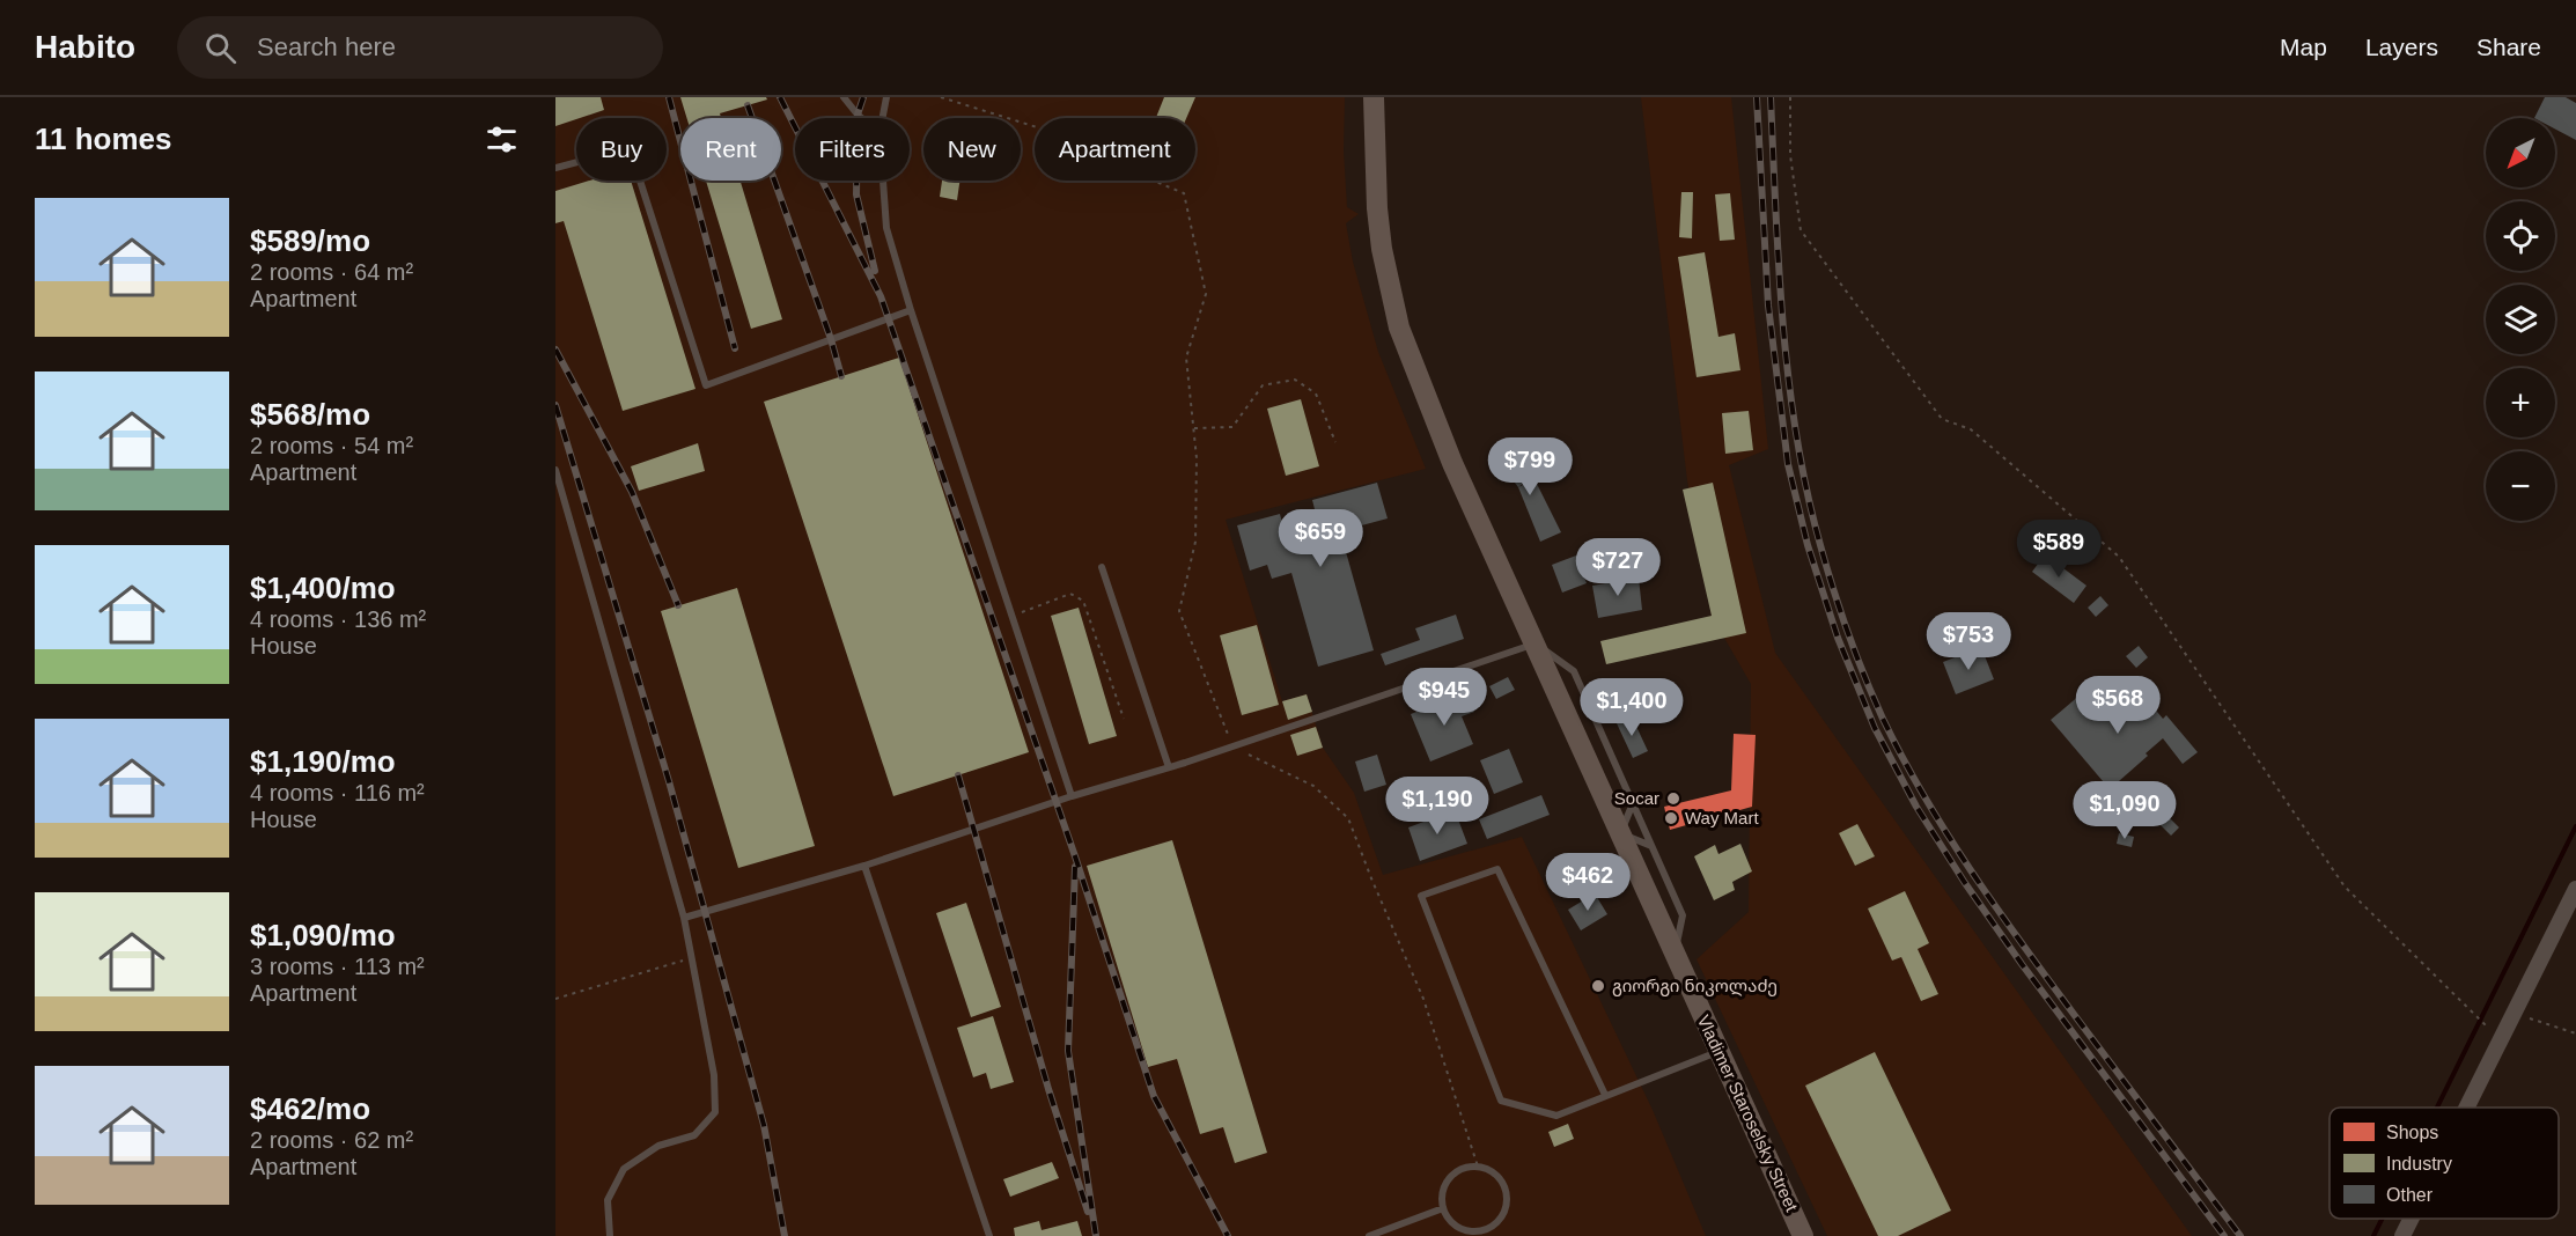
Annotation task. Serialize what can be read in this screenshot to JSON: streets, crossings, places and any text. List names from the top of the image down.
{
  "streets": {
    "main road": ["Vladimer Staroselsky Street"]
  },
  "places": ["Socar", "Way Mart", "გიორგი ნიკოლაძე"],
  "legend": ["Shops", "Industry", "Other"],
  "north": "bottom left",
  "page": {
    "header": "Habito",
    "search": "Search here",
    "nav": ["Map", "Layers", "Share"],
    "heading": "11 homes",
    "map_buttons": ["+", "−"],
    "chip": [
      "Buy",
      "Rent",
      "Filters",
      "New",
      "Apartment"
    ],
    "list": [
      {
        "name": "$589/mo",
        "note": "2 rooms · 64 m² · Apartment"
      },
      {
        "name": "$568/mo",
        "note": "2 rooms · 54 m² · Apartment"
      },
      {
        "name": "$1,400/mo",
        "note": "4 rooms · 136 m² · House"
      },
      {
        "name": "$1,190/mo",
        "note": "4 rooms · 116 m² · House"
      },
      {
        "name": "$1,090/mo",
        "note": "3 rooms · 113 m² · Apartment"
      },
      {
        "name": "$462/mo",
        "note": "2 rooms · 62 m² · Apartment"
      }
    ],
    "price": [
      "$799",
      "$659",
      "$589",
      "$727",
      "$753",
      "$945",
      "$568",
      "$1,400",
      "$1,190",
      "$1,090",
      "$462"
    ]
  }
}
